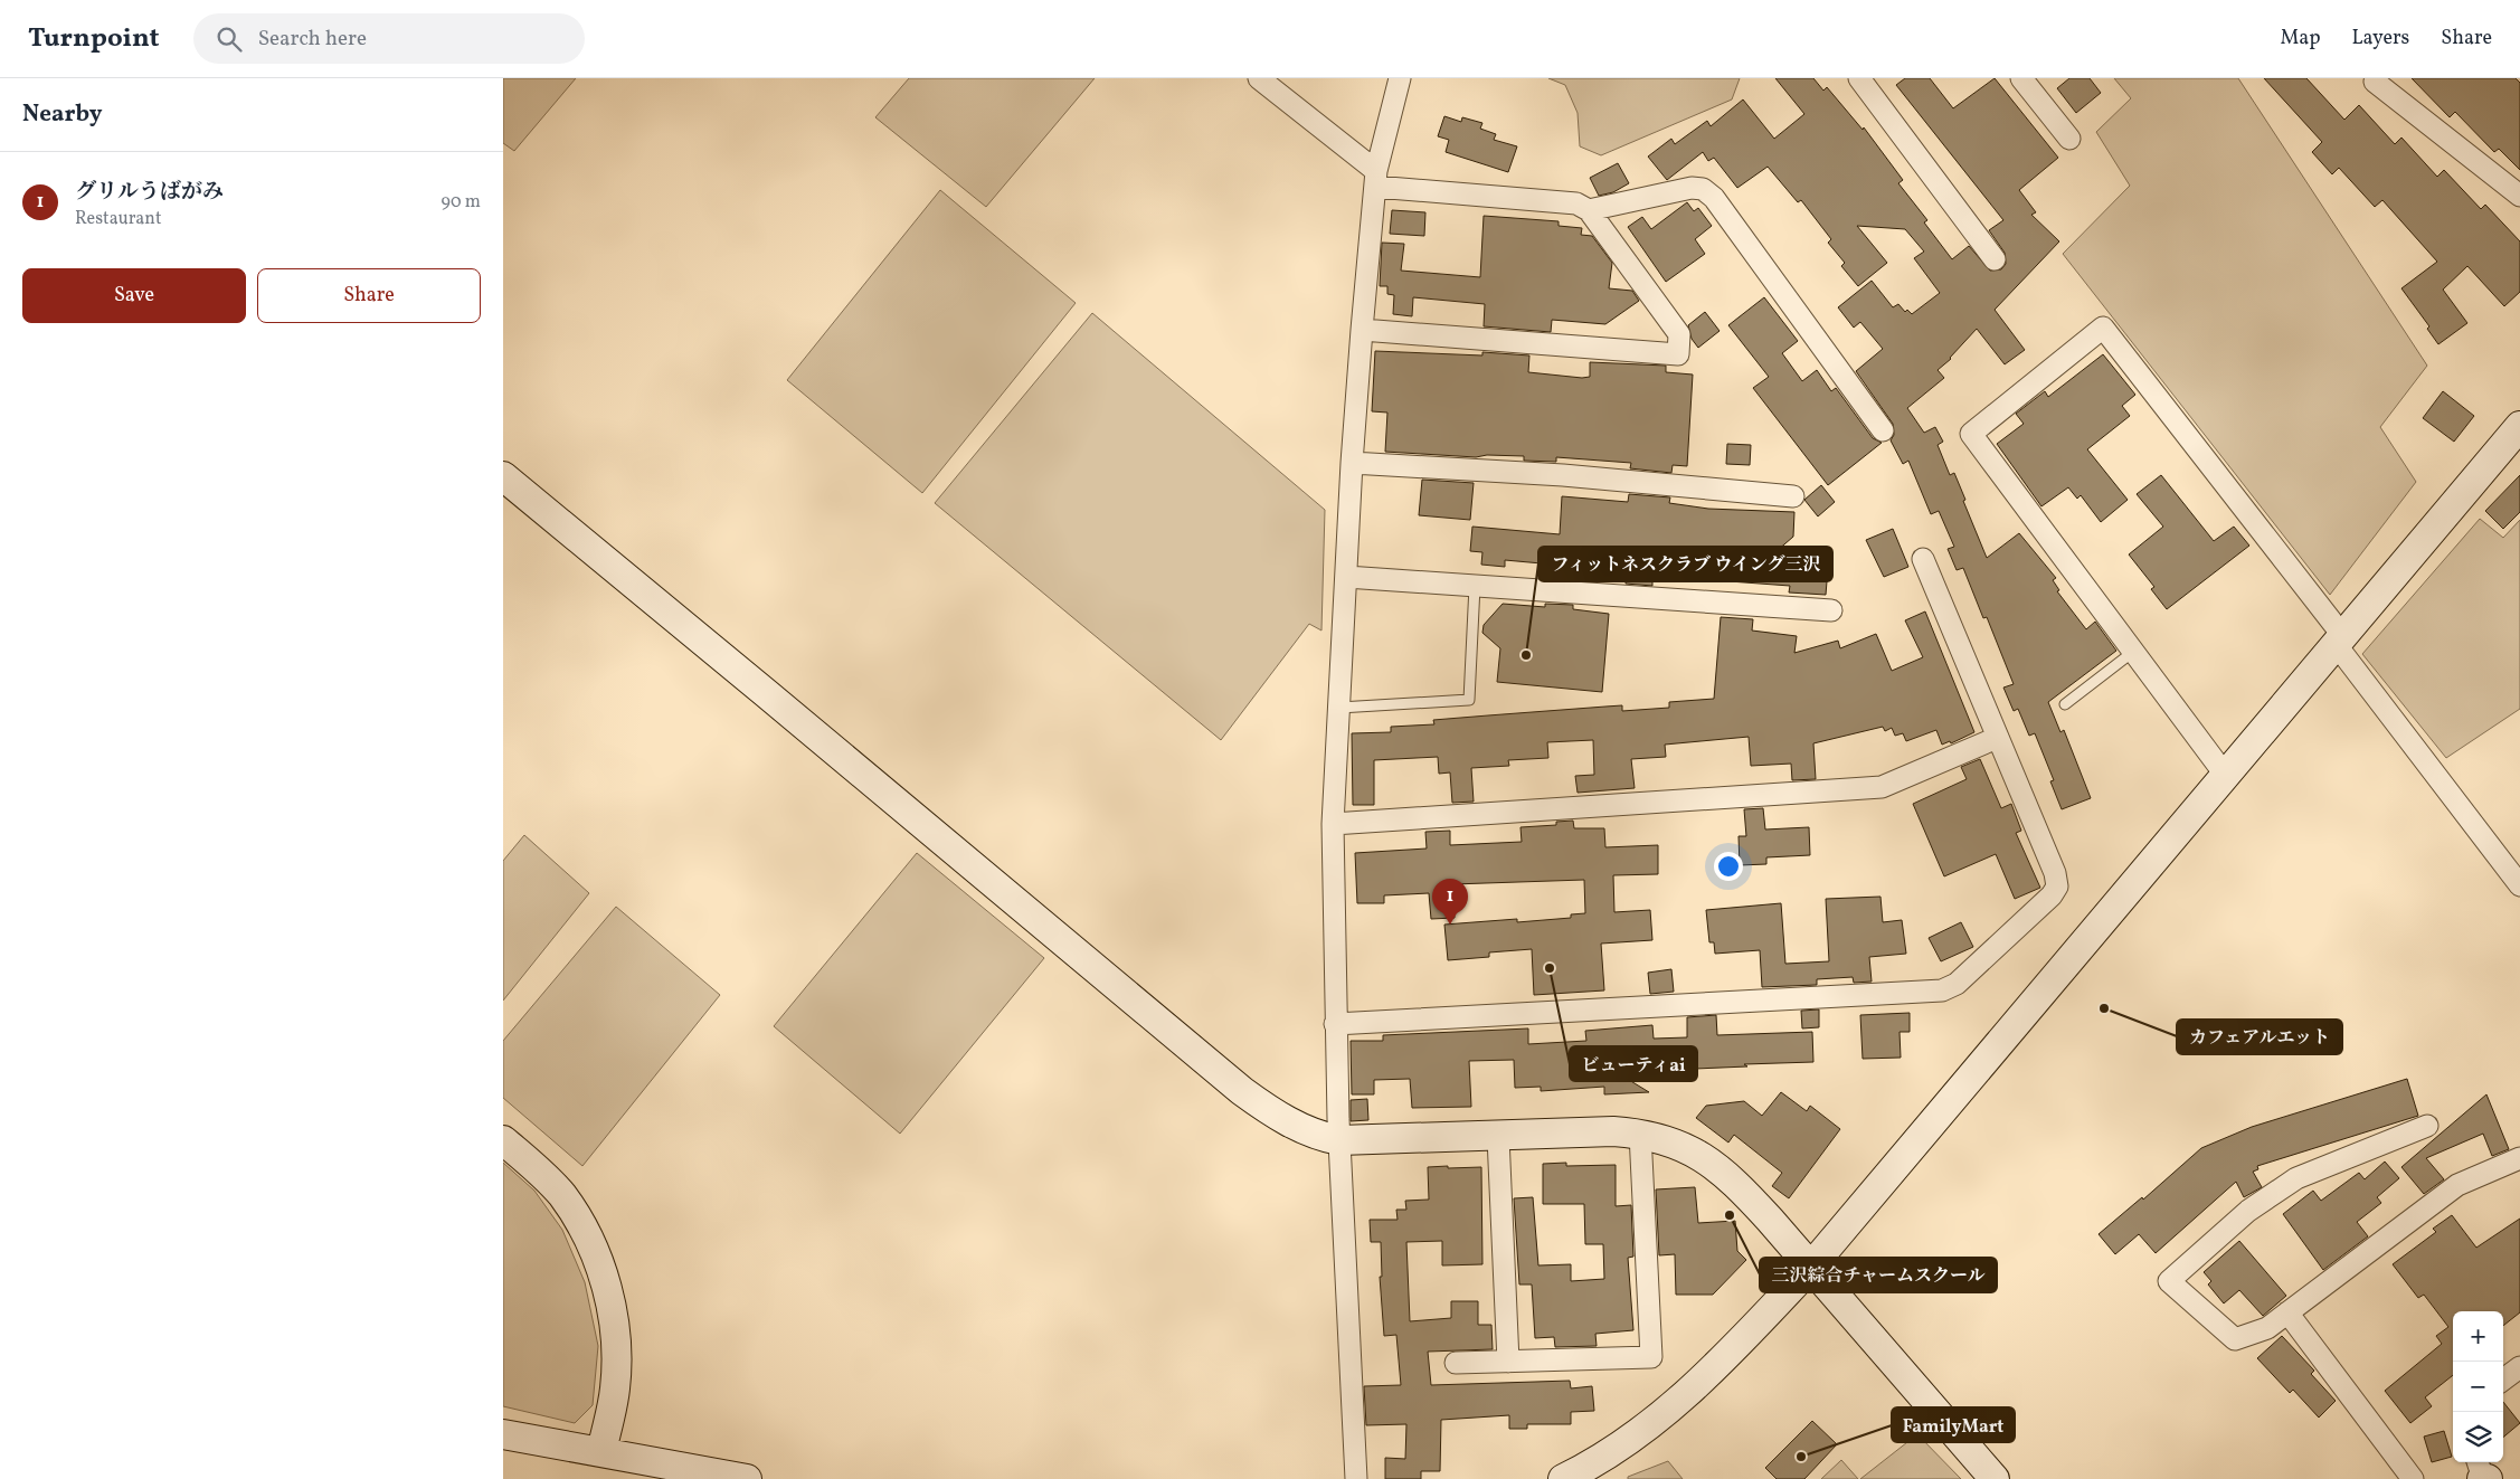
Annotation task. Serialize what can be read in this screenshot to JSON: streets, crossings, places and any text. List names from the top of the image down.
{
  "places": [
    "フィットネスクラブ ウイング三沢",
    "ビューティai",
    "カフェアルエット",
    "三沢綜合チャームスクール",
    "FamilyMart"
  ],
  "page": {
    "header": "Turnpoint",
    "search": "Search here",
    "nav": ["Map", "Layers", "Share"],
    "heading": "Nearby",
    "list": [
      {
        "mark": "1",
        "name": "グリルうばがみ",
        "note": "Restaurant",
        "value": "90 m"
      }
    ],
    "buttons": ["Save", "Share"],
    "pins": "1",
    "map_buttons": ["+", "−"]
  }
}
